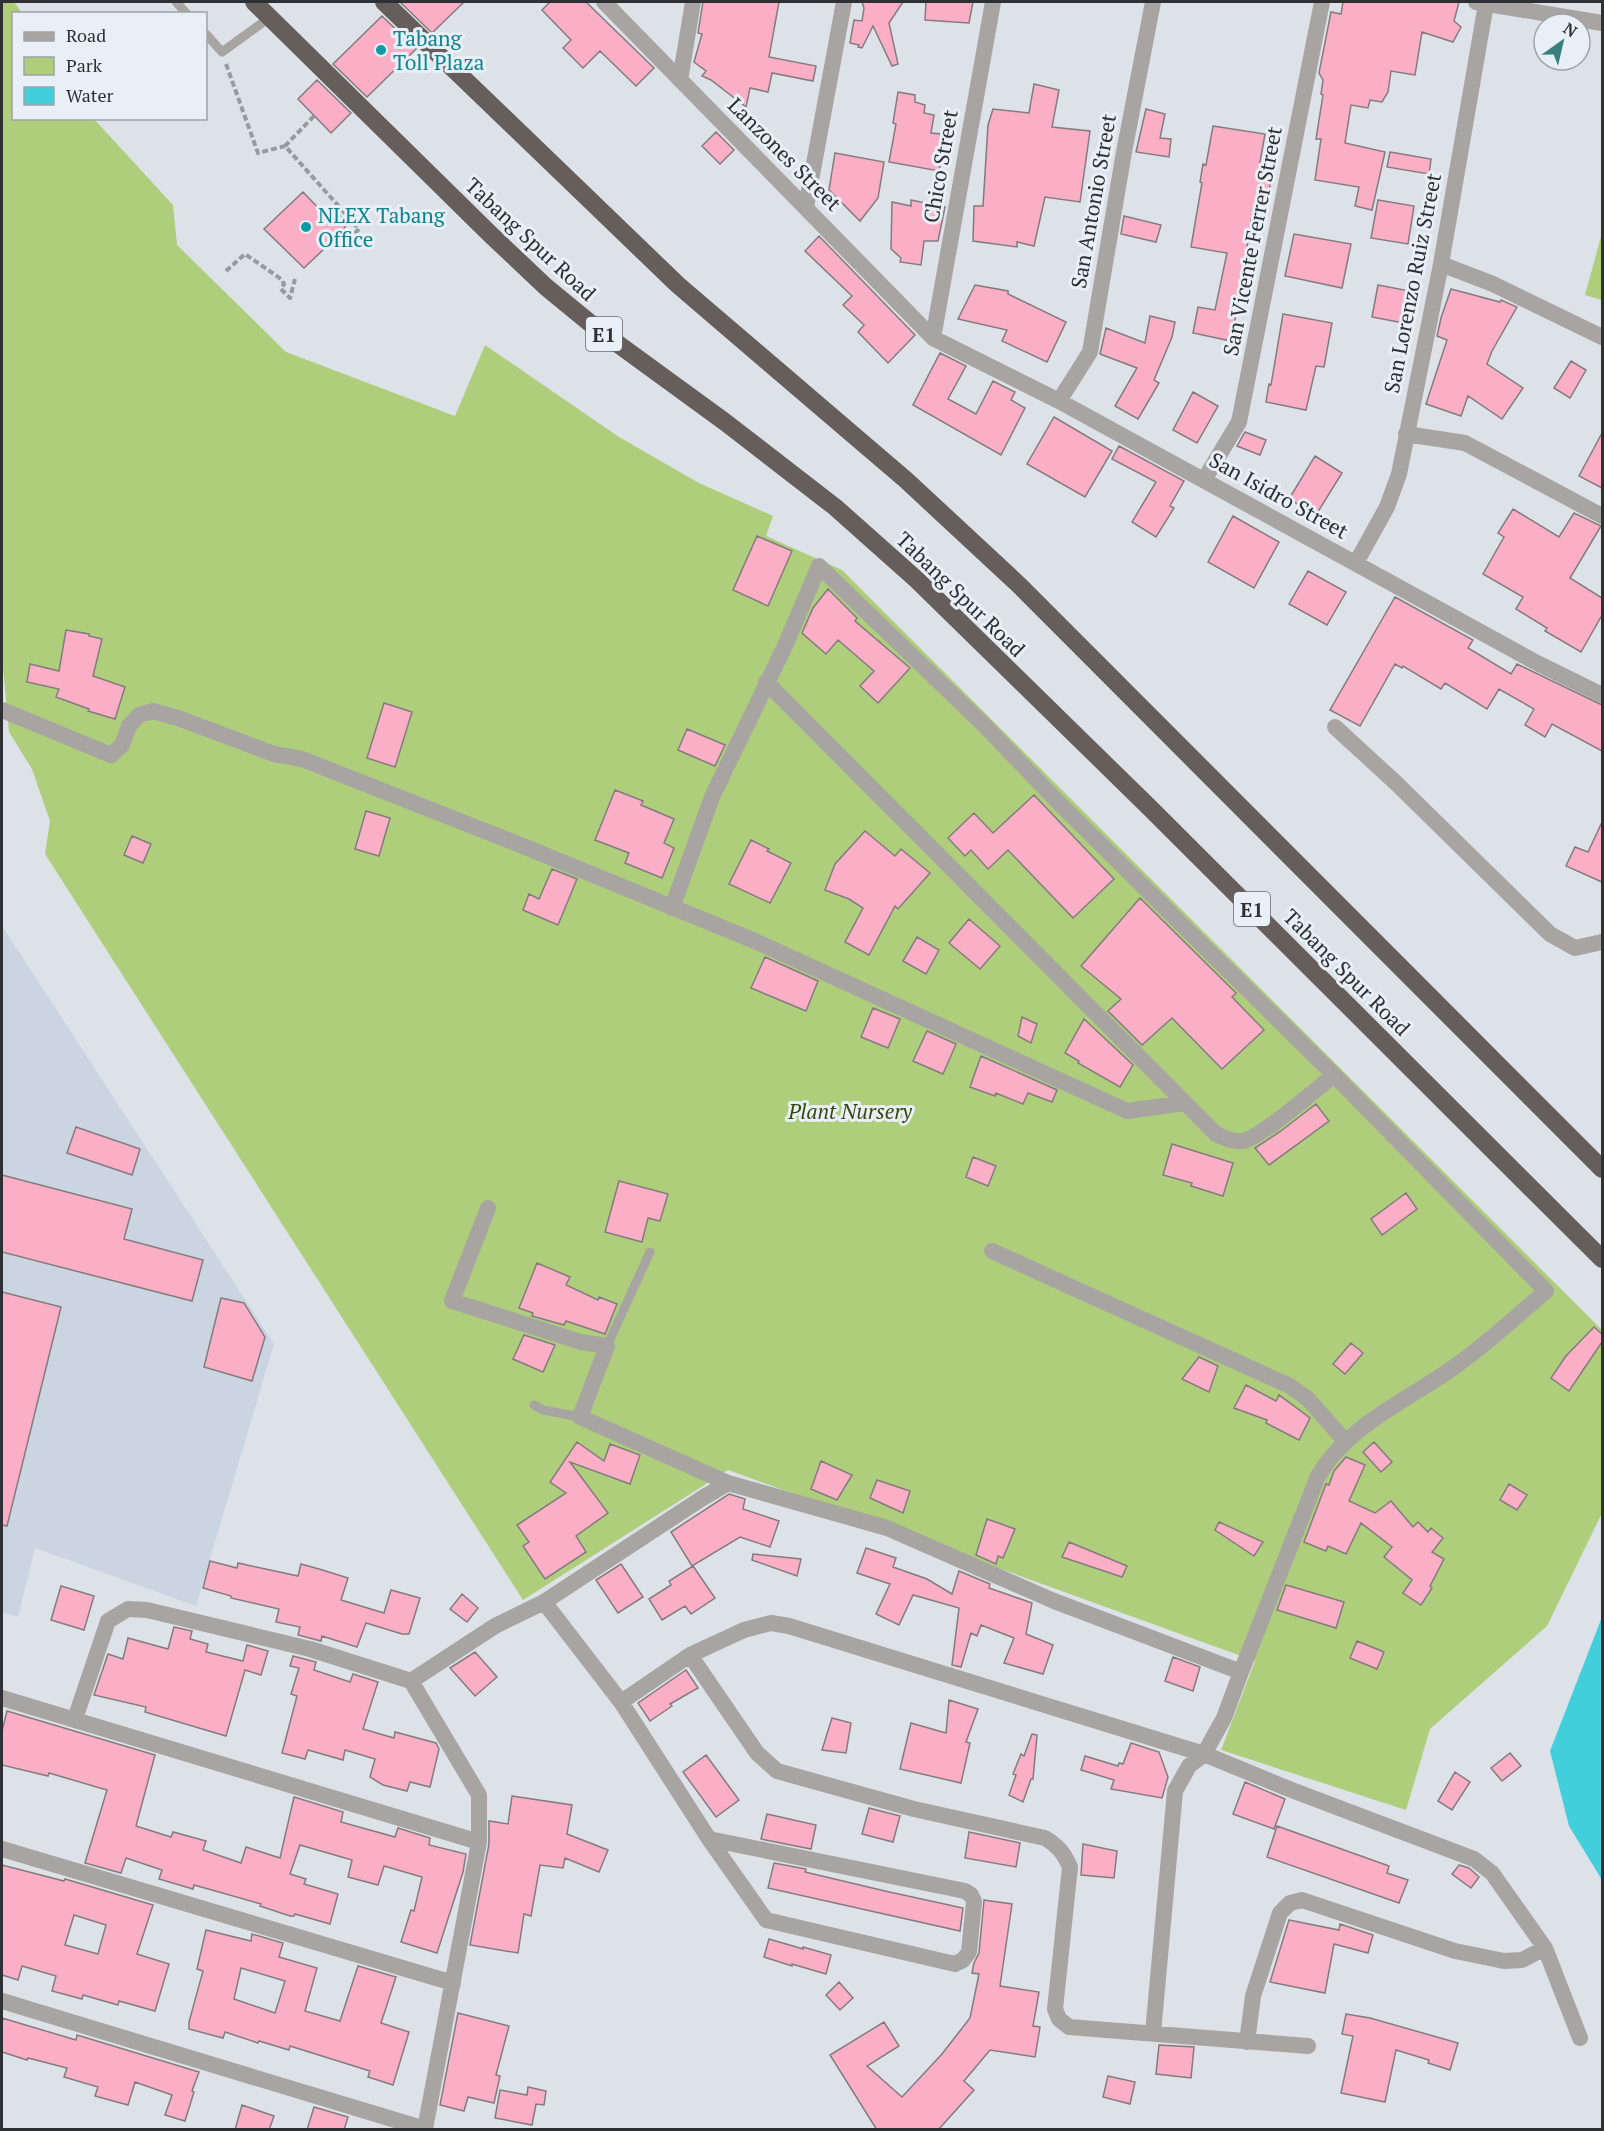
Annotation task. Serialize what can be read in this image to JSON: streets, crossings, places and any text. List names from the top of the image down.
{
  "streets": {
    "highway": ["Tabang Spur Road", "E1"],
    "street": [
      "Lanzones Street",
      "Chico Street",
      "San Antonio Street",
      "San Vicente Ferrer Street",
      "San Lorenzo Ruiz Street",
      "San Isidro Street"
    ]
  },
  "crossings": [
    ["Lanzones Street", "Chico Street"],
    ["Lanzones Street", "San Isidro Street"],
    ["Chico Street", "San Isidro Street"],
    ["San Antonio Street", "San Isidro Street"],
    ["San Vicente Ferrer Street", "San Isidro Street"],
    ["San Lorenzo Ruiz Street", "San Isidro Street"]
  ],
  "parks": ["Plant Nursery"],
  "places": ["Tabang Toll Plaza", "NLEX Tabang Office"],
  "legend": ["Road", "Park", "Water"],
  "north": "top right"
}
